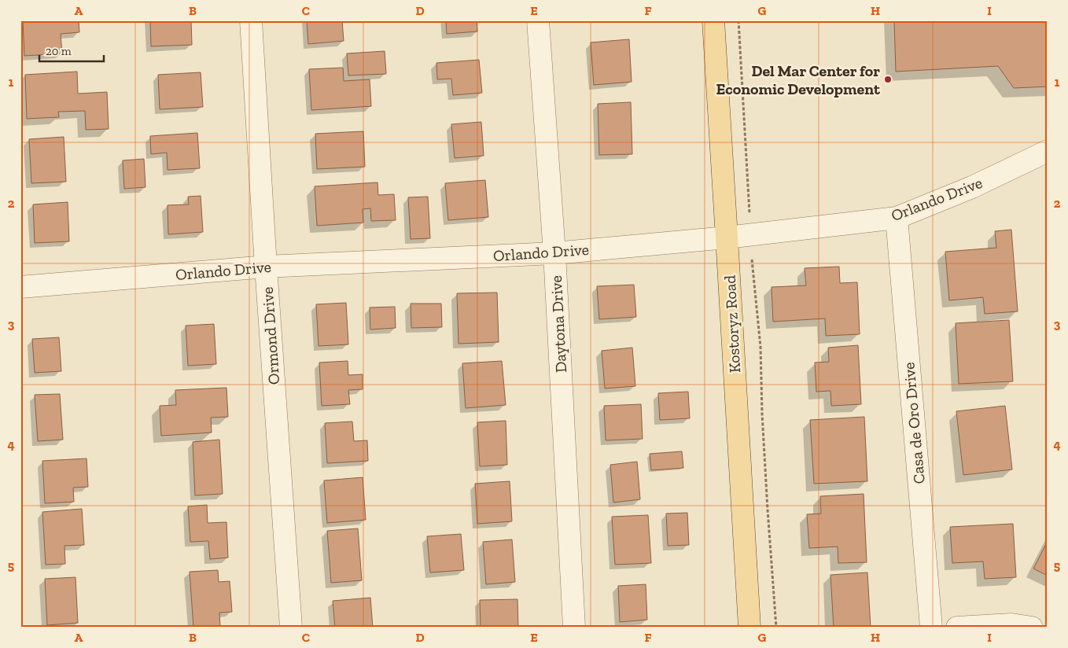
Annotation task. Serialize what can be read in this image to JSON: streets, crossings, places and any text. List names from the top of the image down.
{
  "streets": {
    "main road": ["Kostoryz Road"],
    "street": [
      "Orlando Drive",
      "Daytona Drive",
      "Ormond Drive",
      "Casa de Oro Drive"
    ]
  },
  "crossings": [
    ["Orlando Drive", "Daytona Drive"],
    ["Orlando Drive", "Kostoryz Road"],
    ["Orlando Drive", "Ormond Drive"],
    ["Orlando Drive", "Casa de Oro Drive"]
  ],
  "places": ["Del Mar Center for Economic Development"],
  "scale_bar": "20 m",
  "grid": {
    "columns": [
      "A",
      "B",
      "C",
      "D",
      "E",
      "F",
      "G",
      "H",
      "I"
    ],
    "rows": [
      "1",
      "2",
      "3",
      "4",
      "5"
    ]
  }
}
